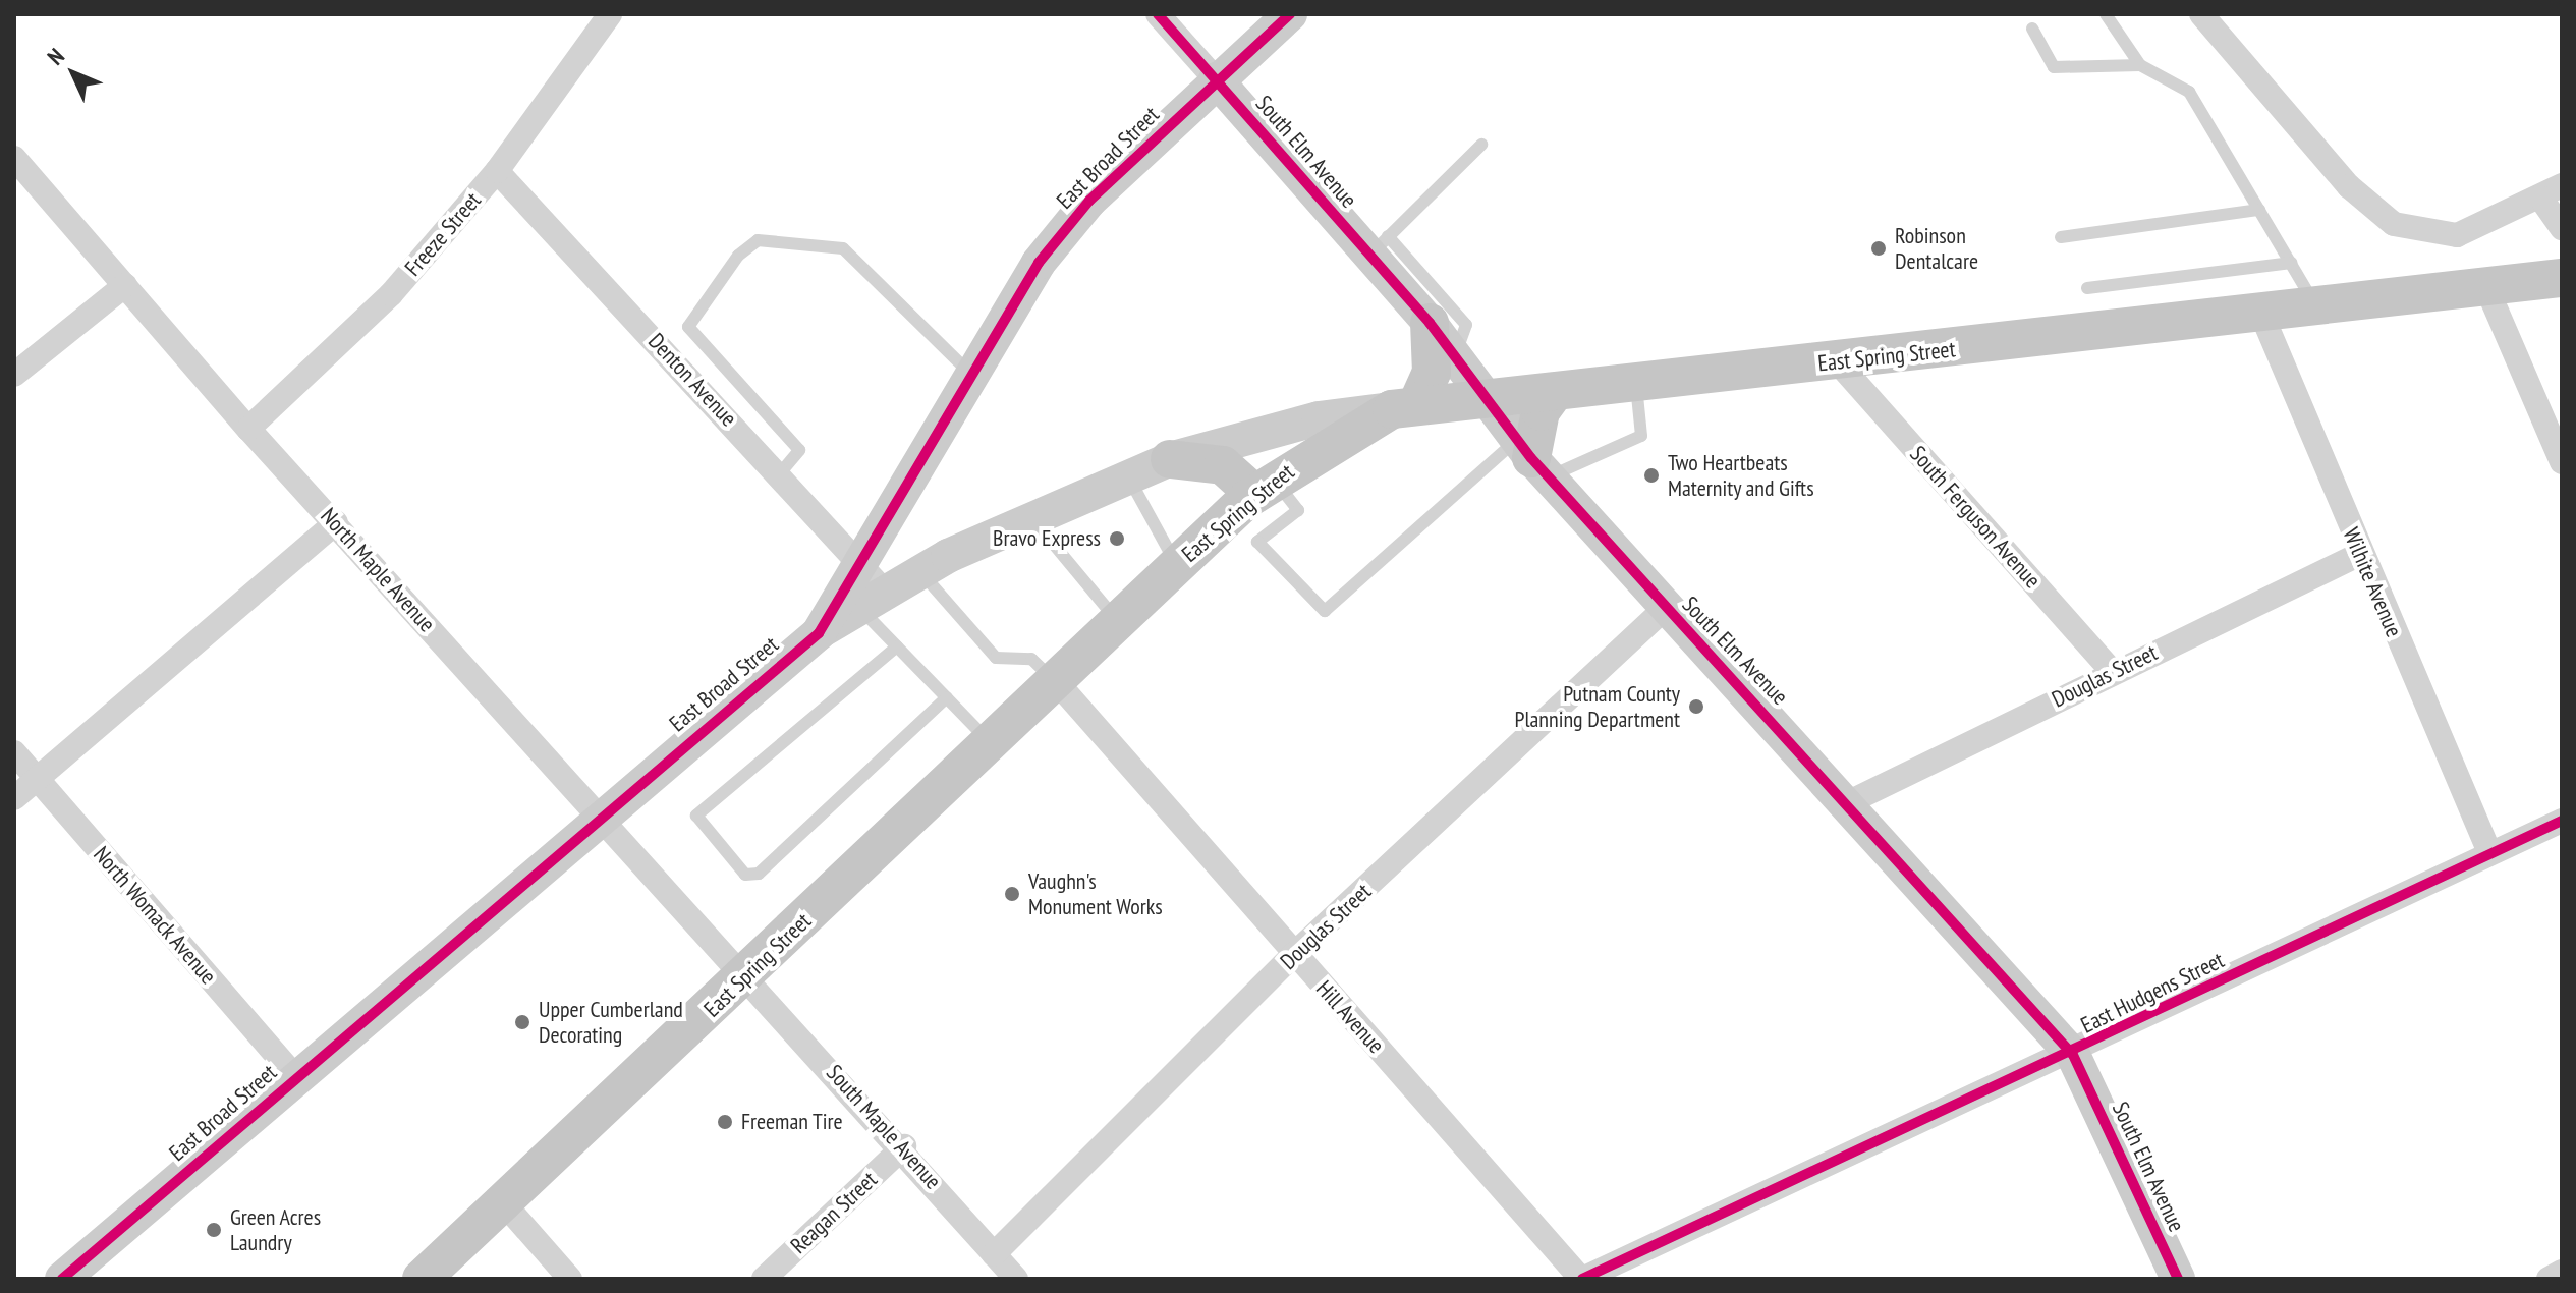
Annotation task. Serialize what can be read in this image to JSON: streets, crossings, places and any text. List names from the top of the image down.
{
  "streets": {
    "main road": ["East Spring Street"],
    "street": [
      "South Elm Avenue",
      "East Broad Street",
      "Freeze Street",
      "Denton Avenue",
      "South Ferguson Avenue",
      "North Maple Avenue",
      "Wilhite Avenue",
      "Douglas Street",
      "North Womack Avenue",
      "East Hudgens Street",
      "Hill Avenue",
      "South Maple Avenue",
      "Reagan Street"
    ]
  },
  "crossings": [
    ["South Elm Avenue", "East Broad Street"],
    ["South Elm Avenue", "East Spring Street"],
    ["South Elm Avenue", "Douglas Street"],
    ["South Elm Avenue", "East Hudgens Street"],
    ["East Broad Street", "Denton Avenue"],
    ["East Broad Street", "North Maple Avenue"],
    ["East Broad Street", "North Womack Avenue"],
    ["Freeze Street", "Denton Avenue"],
    ["Freeze Street", "North Maple Avenue"],
    ["East Spring Street", "South Ferguson Avenue"],
    ["East Spring Street", "North Maple Avenue"],
    ["East Spring Street", "Wilhite Avenue"],
    ["East Spring Street", "Hill Avenue"],
    ["East Spring Street", "South Maple Avenue"],
    ["South Ferguson Avenue", "Douglas Street"],
    ["North Maple Avenue", "South Maple Avenue"],
    ["Wilhite Avenue", "Douglas Street"],
    ["Wilhite Avenue", "East Hudgens Street"],
    ["Douglas Street", "Hill Avenue"],
    ["Douglas Street", "South Maple Avenue"],
    ["East Hudgens Street", "Hill Avenue"],
    ["South Maple Avenue", "Reagan Street"]
  ],
  "places": [
    "Robinson Dentalcare",
    "Two Heartbeats Maternity and Gifts",
    "Bravo Express",
    "Putnam County Planning Department",
    "Vaughn's Monument Works",
    "Upper Cumberland Decorating",
    "Freeman Tire",
    "Green Acres Laundry"
  ],
  "north": "top left"
}
